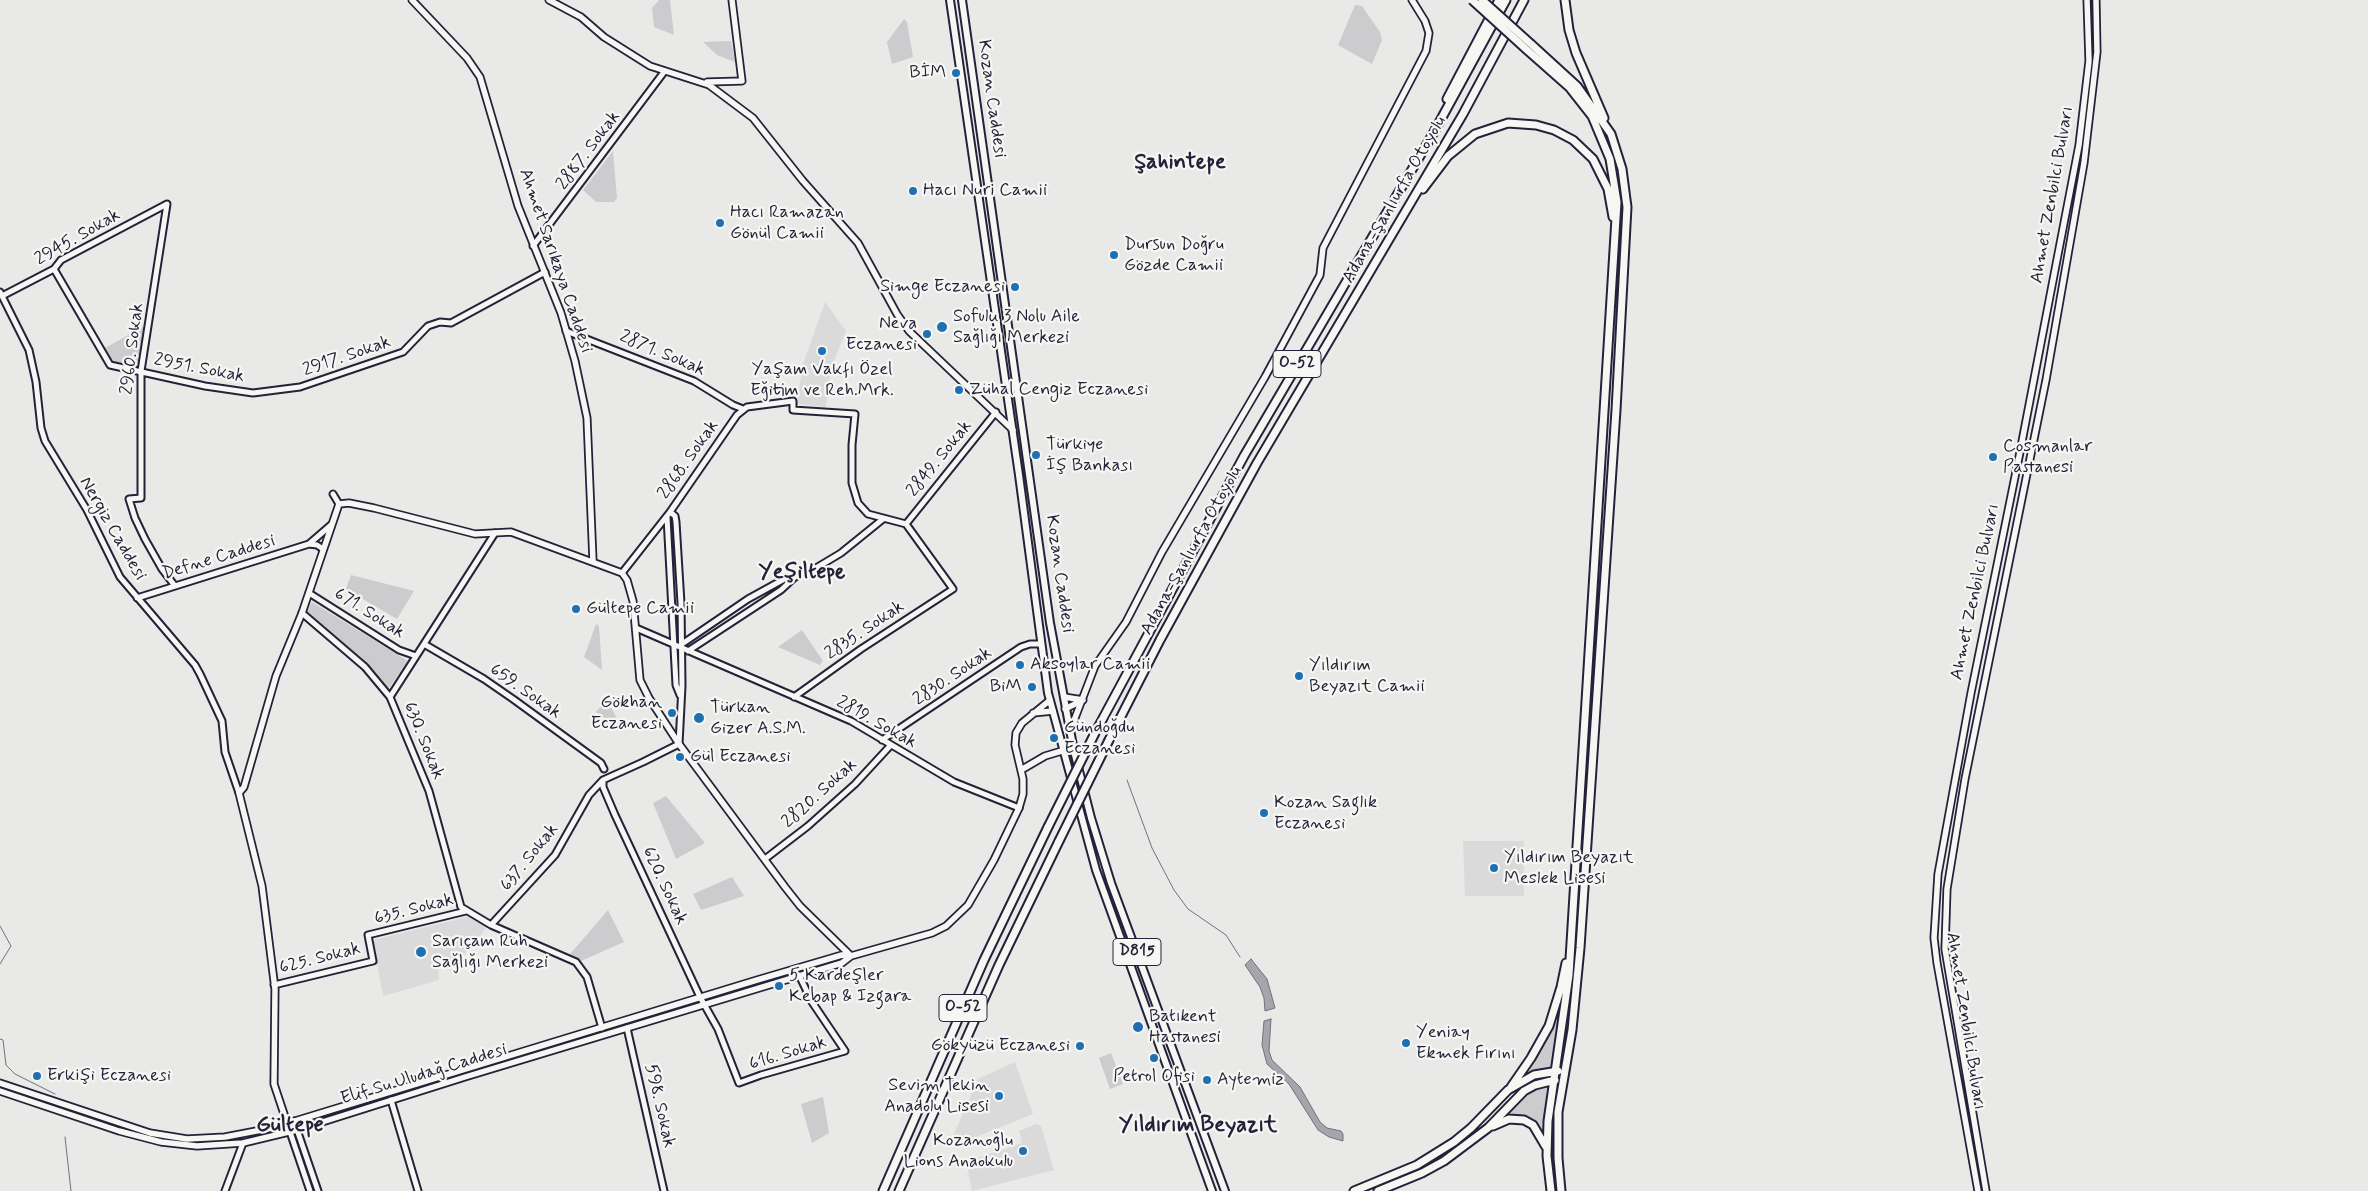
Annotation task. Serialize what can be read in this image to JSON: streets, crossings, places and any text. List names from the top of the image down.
{
  "streets": {
    "highway": [
      "Kozan Caddesi",
      "Adana-Şanlıurfa Otoyolu",
      "O-52",
      "D815"
    ],
    "main road": ["Ahmet Zenbilci Bulvarı", "Ahmet Sarıkaya Caddesi", "Elif Su Uludağ Caddesi"],
    "street": [
      "2887. Sokak",
      "2945. Sokak",
      "2960. Sokak",
      "2871. Sokak",
      "2917. Sokak",
      "2951. Sokak",
      "2849. Sokak",
      "2868. Sokak",
      "Nergiz Caddesi",
      "Defne Caddesi",
      "671. Sokak",
      "2835. Sokak",
      "2830. Sokak",
      "659. Sokak",
      "2819. Sokak",
      "630. Sokak",
      "2820. Sokak",
      "637. Sokak",
      "620. Sokak",
      "635. Sokak",
      "625. Sokak",
      "616. Sokak",
      "598. Sokak"
    ]
  },
  "crossings": [
    ["Kozan Caddesi", "2830. Sokak"],
    ["Kozan Caddesi", "Elif Su Uludağ Caddesi"],
    ["2887. Sokak", "Ahmet Sarıkaya Caddesi"],
    ["2945. Sokak", "2960. Sokak"],
    ["2945. Sokak", "2951. Sokak"],
    ["2945. Sokak", "Nergiz Caddesi"],
    ["Ahmet Sarıkaya Caddesi", "2871. Sokak"],
    ["Ahmet Sarıkaya Caddesi", "2917. Sokak"],
    ["2960. Sokak", "2951. Sokak"],
    ["2960. Sokak", "Defne Caddesi"],
    ["2871. Sokak", "2868. Sokak"],
    ["2917. Sokak", "2951. Sokak"],
    ["2849. Sokak", "2835. Sokak"],
    ["Nergiz Caddesi", "Defne Caddesi"],
    ["2835. Sokak", "2819. Sokak"],
    ["2830. Sokak", "2819. Sokak"],
    ["2819. Sokak", "2820. Sokak"],
    ["2819. Sokak", "Elif Su Uludağ Caddesi"],
    ["630. Sokak", "635. Sokak"],
    ["637. Sokak", "620. Sokak"],
    ["620. Sokak", "616. Sokak"],
    ["620. Sokak", "Elif Su Uludağ Caddesi"],
    ["635. Sokak", "625. Sokak"],
    ["616. Sokak", "Elif Su Uludağ Caddesi"],
    ["Elif Su Uludağ Caddesi", "598. Sokak"]
  ],
  "districts": [
    "Şahintepe",
    "Yeşiltepe",
    "Gültepe",
    "Yıldırım Beyazıt"
  ],
  "places": [
    "BİM",
    "Hacı Nuri Camii",
    "Hacı Ramazan Gönül Camii",
    "Dursun Doğru Gözde Camii",
    "Simge Eczanesi",
    "Sofulu 3 Nolu Aile Sağlığı Merkezi",
    "Neva Eczanesi",
    "Yaşam Vakfı Özel Eğitim ve Reh.Mrk.",
    "Zühal Cengiz Eczanesi",
    "Türkiye İş Bankası",
    "Cosmanlar Pastanesi",
    "Gültepe Camii",
    "Aksoylar Camii",
    "Yıldırım Beyazıt Camii",
    "BiM",
    "Gökhan Eczanesi",
    "Türkan Gizer A.S.M.",
    "Gündoğdu Eczanesi",
    "Gül Eczanesi",
    "Kozan Saglık Eczanesi",
    "Yıldırım Beyazıt Meslek Lisesi",
    "Sarıçam Ruh Sağlığı Merkezi",
    "5 Kardeşler Kebap & Izgara",
    "Batıkent Hastanesi",
    "Yeniay Ekmek Fırını",
    "Gökyüzü Eczanesi",
    "Petrol Ofisi",
    "Erkişi Eczanesi",
    "Aytemiz",
    "Sevim Tekin Anadolu Lisesi",
    "Kozanoğlu Lions Anaokulu"
  ]
}
